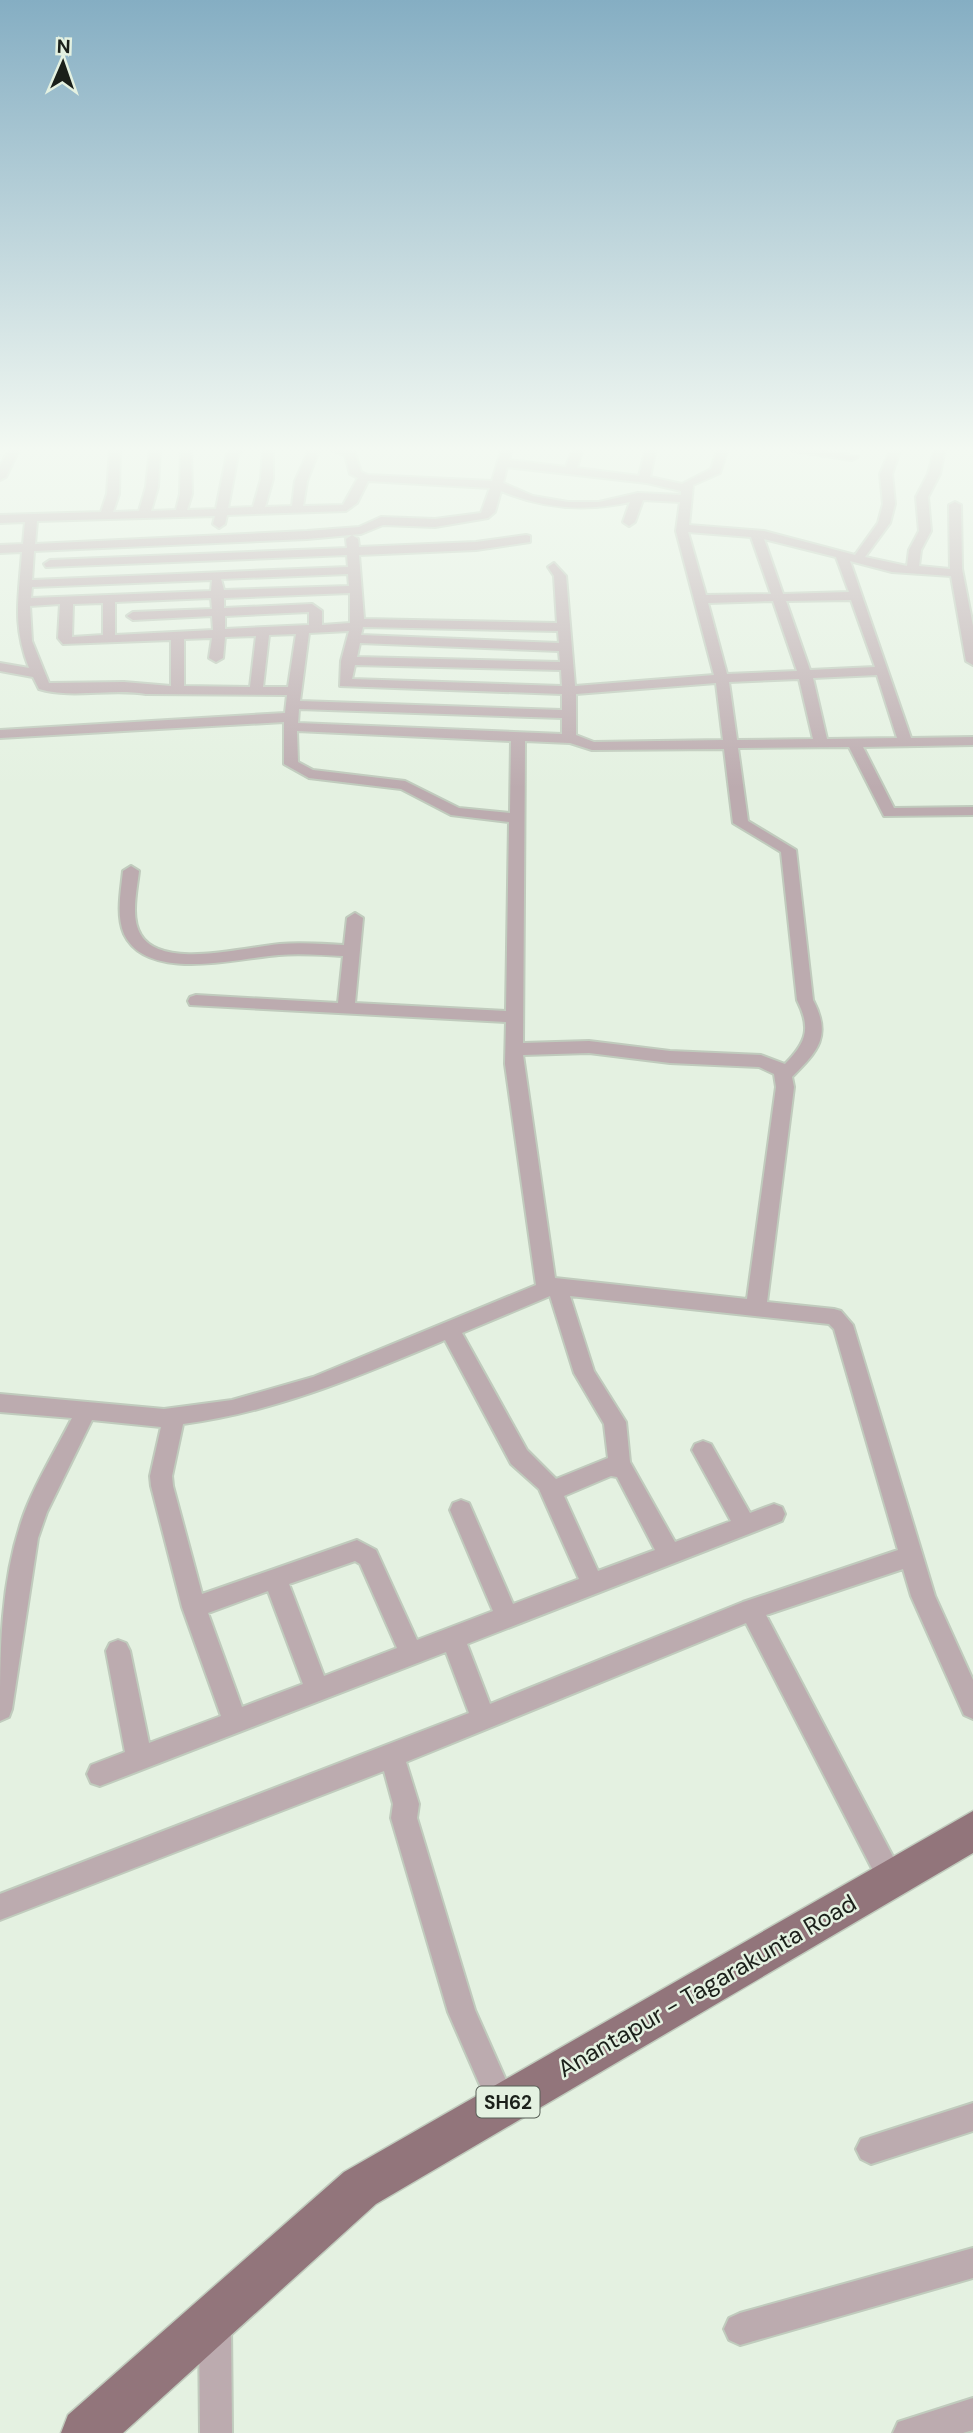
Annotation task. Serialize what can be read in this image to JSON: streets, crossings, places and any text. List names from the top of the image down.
{
  "streets": {
    "main road": ["Anantapur - Tagarakunta Road", "SH62"]
  },
  "north": "top"
}
